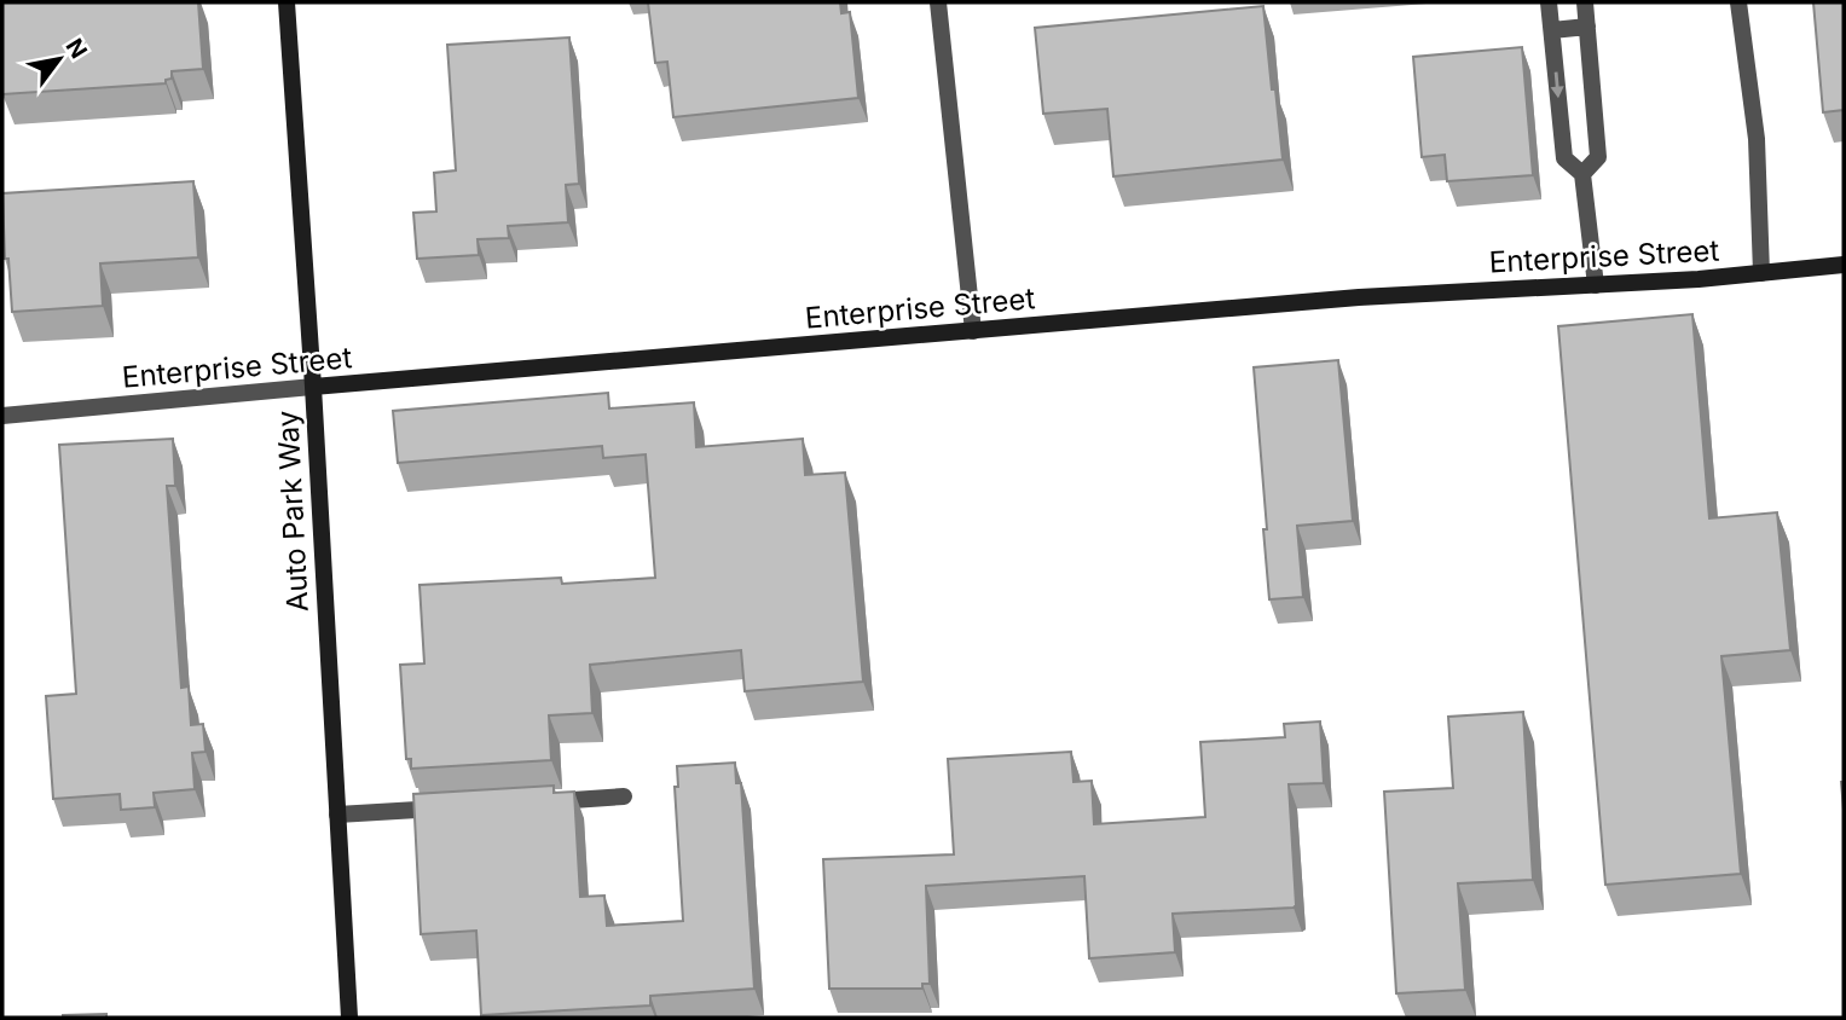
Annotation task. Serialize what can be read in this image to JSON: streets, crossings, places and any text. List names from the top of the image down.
{
  "streets": {
    "street": ["Enterprise Street", "Auto Park Way"]
  },
  "crossings": [
    ["Enterprise Street", "Auto Park Way"]
  ],
  "north": "top right"
}
